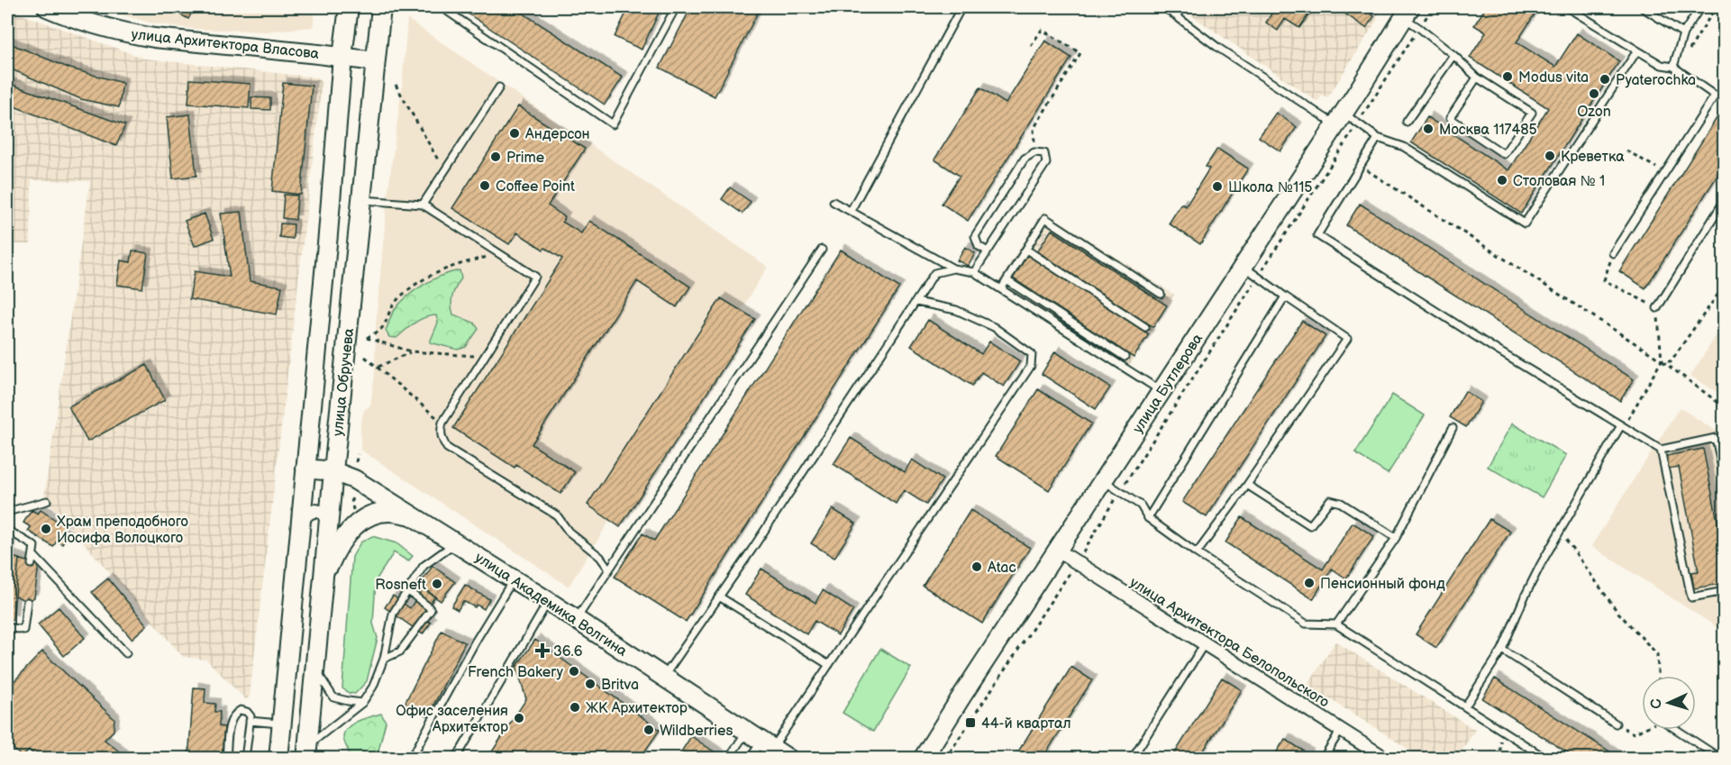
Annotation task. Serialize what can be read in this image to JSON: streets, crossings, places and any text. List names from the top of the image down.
{
  "streets": {
    "street": [
      "улица Архитектора Власова",
      "улица Обручева",
      "улица Бутлерова",
      "улица Академика Волгина",
      "улица Архитектора Белопольского"
    ]
  },
  "crossings": [
    ["улица Архитектора Власова", "улица Обручева"],
    ["улица Обручева", "улица Академика Волгина"],
    ["улица Бутлерова", "улица Архитектора Белопольского"]
  ],
  "places": {
    "other": [
      "Modus vita",
      "Pyaterochka",
      "Ozon",
      "Москва 117485",
      "Андерсон",
      "Креветка",
      "Prime",
      "Столовая № 1",
      "Coffee Point",
      "Школа №115",
      "Храм преподобного Иосифа Волоцкого",
      "Atac",
      "Пенсионный фонд",
      "Rosneft",
      "French Bakery",
      "Britva",
      "ЖК Архитектор",
      "Офис заселения Архитектор",
      "Wildberries"
    ],
    "health": ["36.6"],
    "transit": ["44-й квартал"]
  },
  "north": "left"
}
